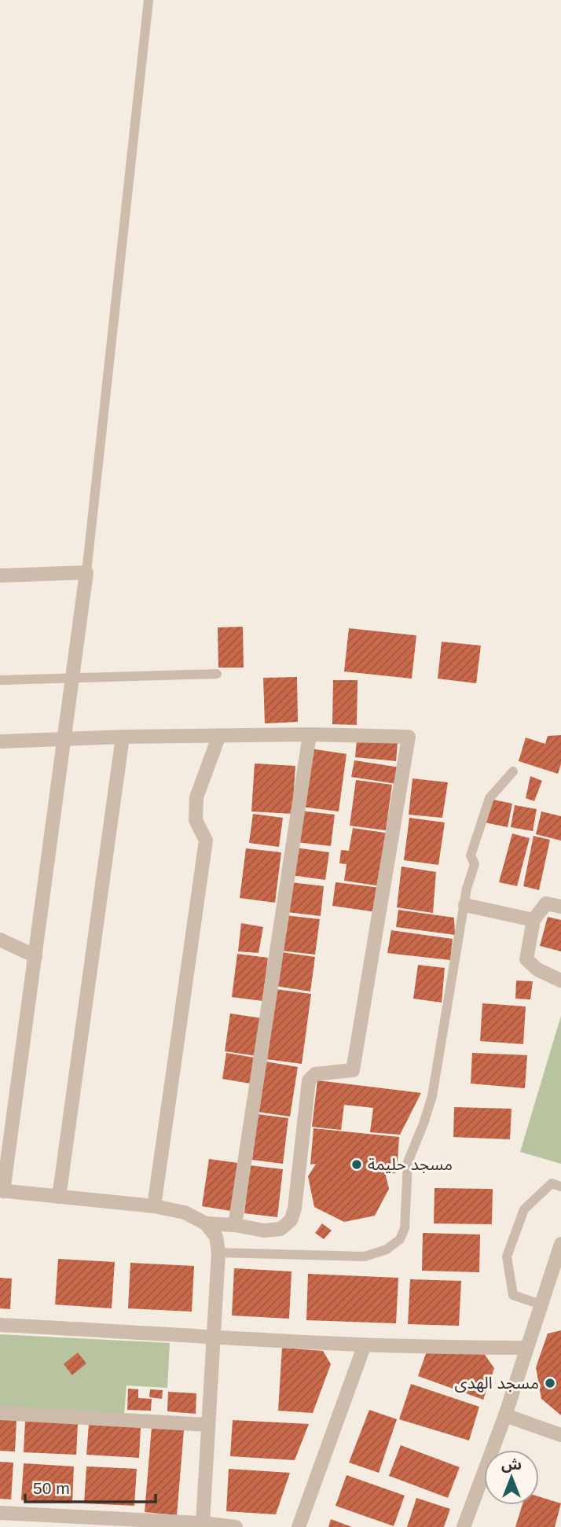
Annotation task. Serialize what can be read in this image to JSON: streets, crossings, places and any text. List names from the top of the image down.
{
  "places": ["مسجد حليمة", "مسجد الهدى"],
  "scale_bar": "50 m",
  "north": "top"
}
